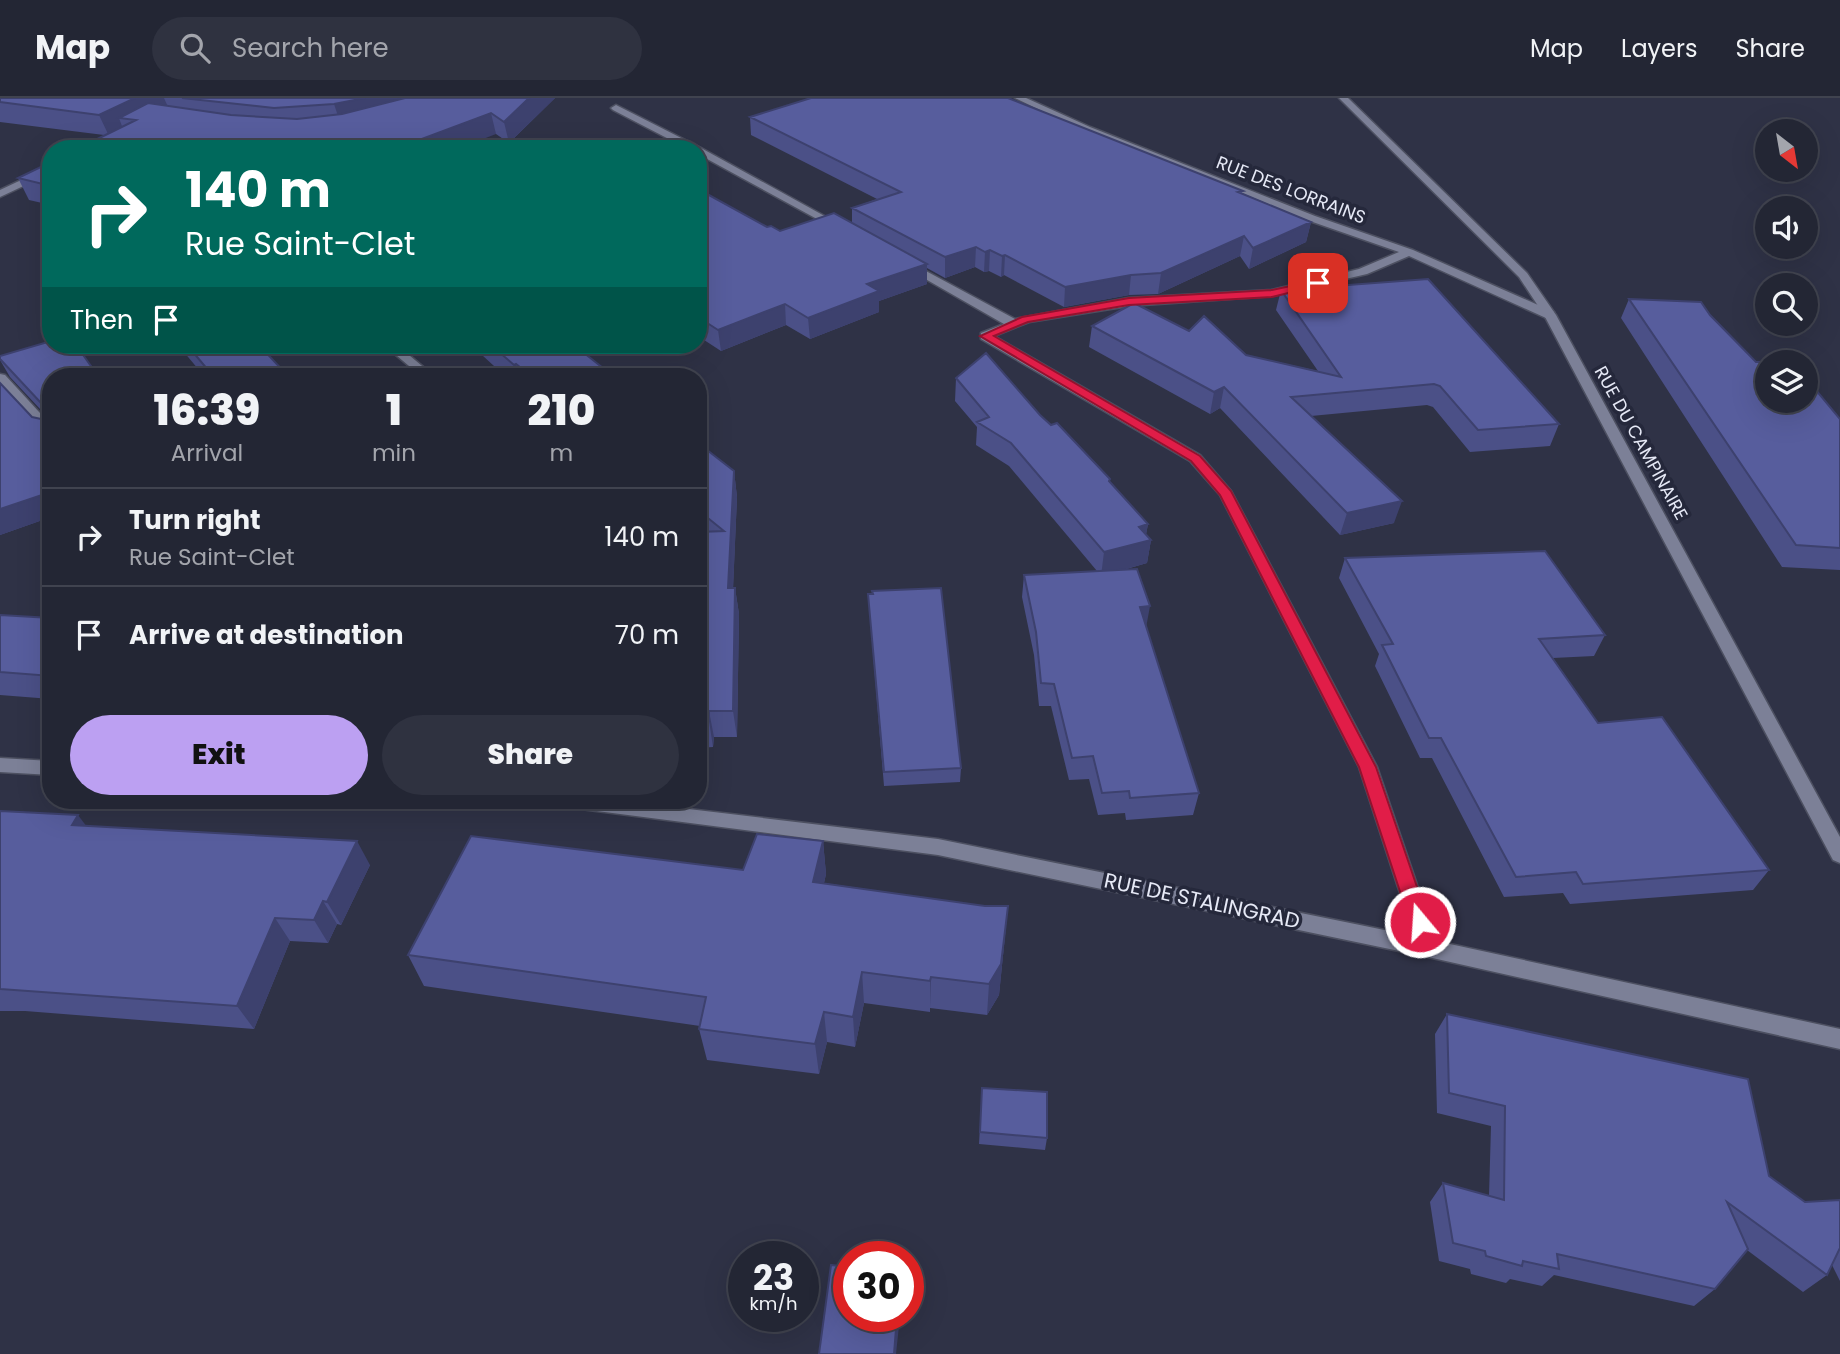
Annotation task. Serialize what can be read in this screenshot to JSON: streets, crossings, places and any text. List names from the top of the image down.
{
  "streets": {
    "street": ["RUE DES LORRAINS", "RUE DU CAMPINAIRE", "RUE DE STALINGRAD"]
  },
  "crossings": [
    ["RUE DES LORRAINS", "RUE DU CAMPINAIRE"]
  ],
  "north": "bottom right",
  "page": {
    "header": "Map",
    "search": "Search here",
    "nav": ["Map", "Layers", "Share"],
    "turn": ["140 m", "Rue Saint-Clet"],
    "then": "Then",
    "eta": [
      "16:39",
      "Arrival",
      "1",
      "min",
      "210",
      "m"
    ],
    "list": [
      {
        "name": "Turn right",
        "note": "Rue Saint-Clet",
        "value": "140 m"
      },
      {
        "name": "Arrive at destination",
        "value": "70 m"
      }
    ],
    "buttons": ["Exit", "Share"],
    "speed": "23 km/h",
    "limit": "30"
  }
}
